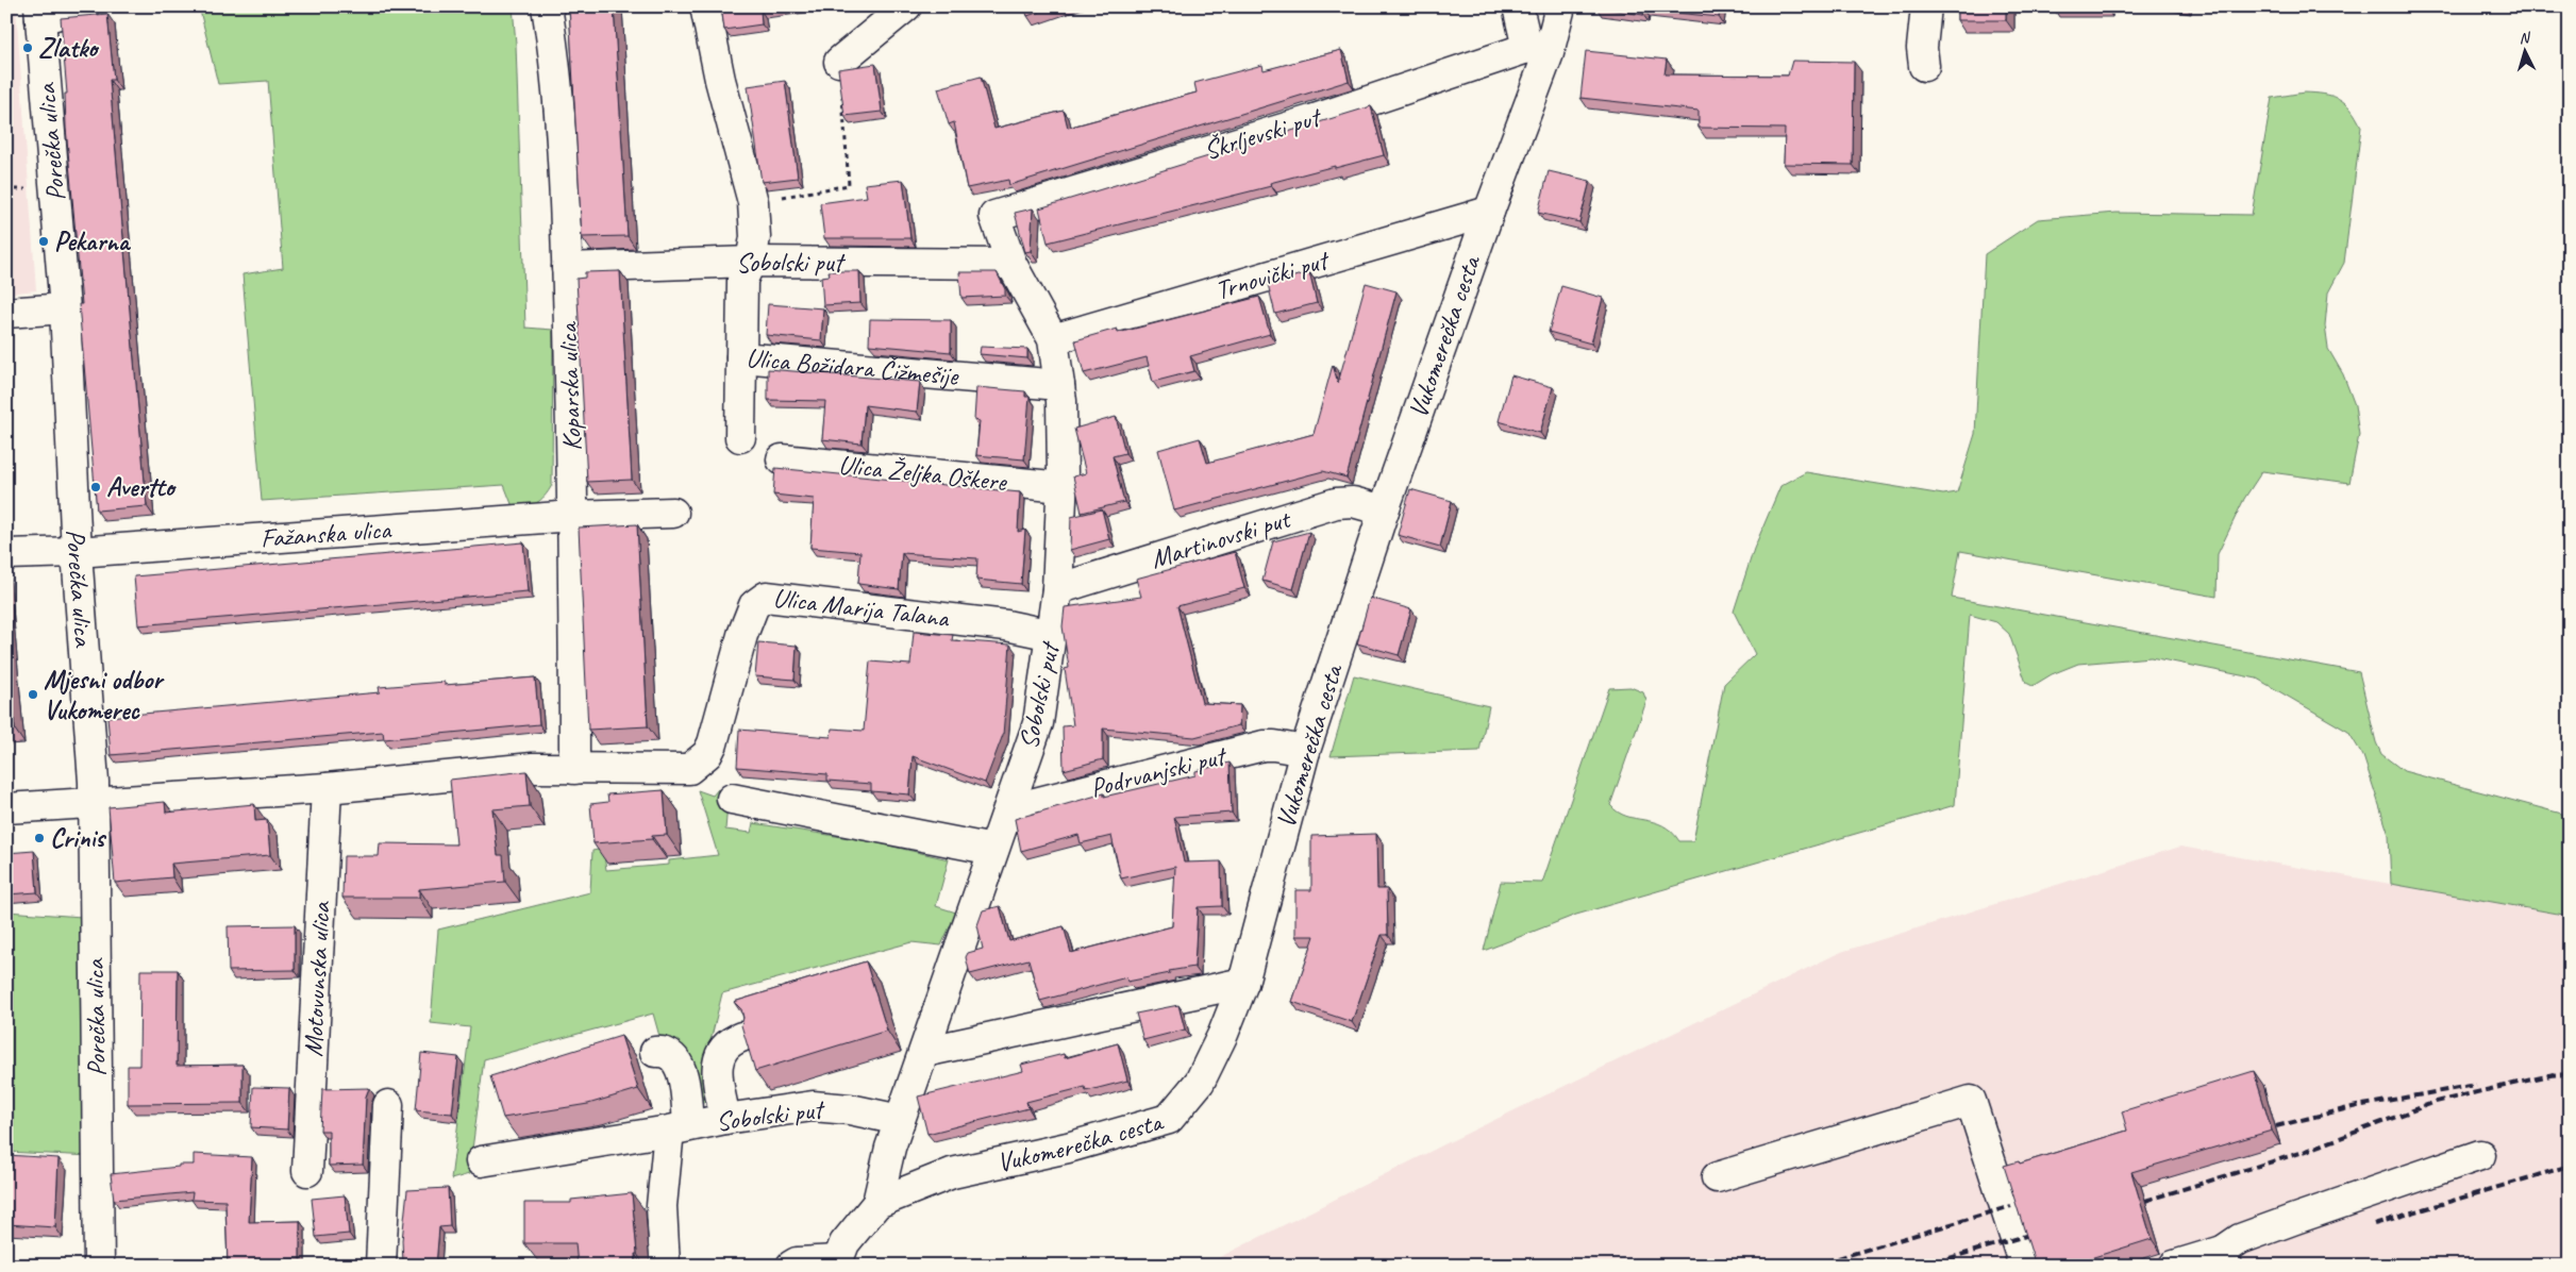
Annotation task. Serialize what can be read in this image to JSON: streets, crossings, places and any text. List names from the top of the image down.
{
  "streets": {
    "street": [
      "Škrljevski put",
      "Porečka ulica",
      "Sobolski put",
      "Trnovički put",
      "Vukomerečka cesta",
      "Ulica Božidara Čižmešije",
      "Koparska ulica",
      "Ulica Željka Oškere",
      "Fažanska ulica",
      "Martinovski put",
      "Ulica Marija Talana",
      "Podrvanjski put",
      "Motovunska ulica"
    ]
  },
  "crossings": [
    ["Škrljevski put", "Sobolski put"],
    ["Škrljevski put", "Vukomerečka cesta"],
    ["Porečka ulica", "Fažanska ulica"],
    ["Sobolski put", "Trnovički put"],
    ["Sobolski put", "Vukomerečka cesta"],
    ["Sobolski put", "Ulica Božidara Čižmešije"],
    ["Sobolski put", "Koparska ulica"],
    ["Sobolski put", "Ulica Željka Oškere"],
    ["Sobolski put", "Martinovski put"],
    ["Sobolski put", "Ulica Marija Talana"],
    ["Sobolski put", "Podrvanjski put"],
    ["Trnovički put", "Vukomerečka cesta"],
    ["Vukomerečka cesta", "Martinovski put"],
    ["Vukomerečka cesta", "Podrvanjski put"],
    ["Koparska ulica", "Fažanska ulica"],
    ["Koparska ulica", "Ulica Marija Talana"]
  ],
  "places": [
    "Zlatko",
    "Pekarna",
    "Avertto",
    "Mjesni odbor Vukomerec",
    "Crinis"
  ],
  "north": "top"
}
